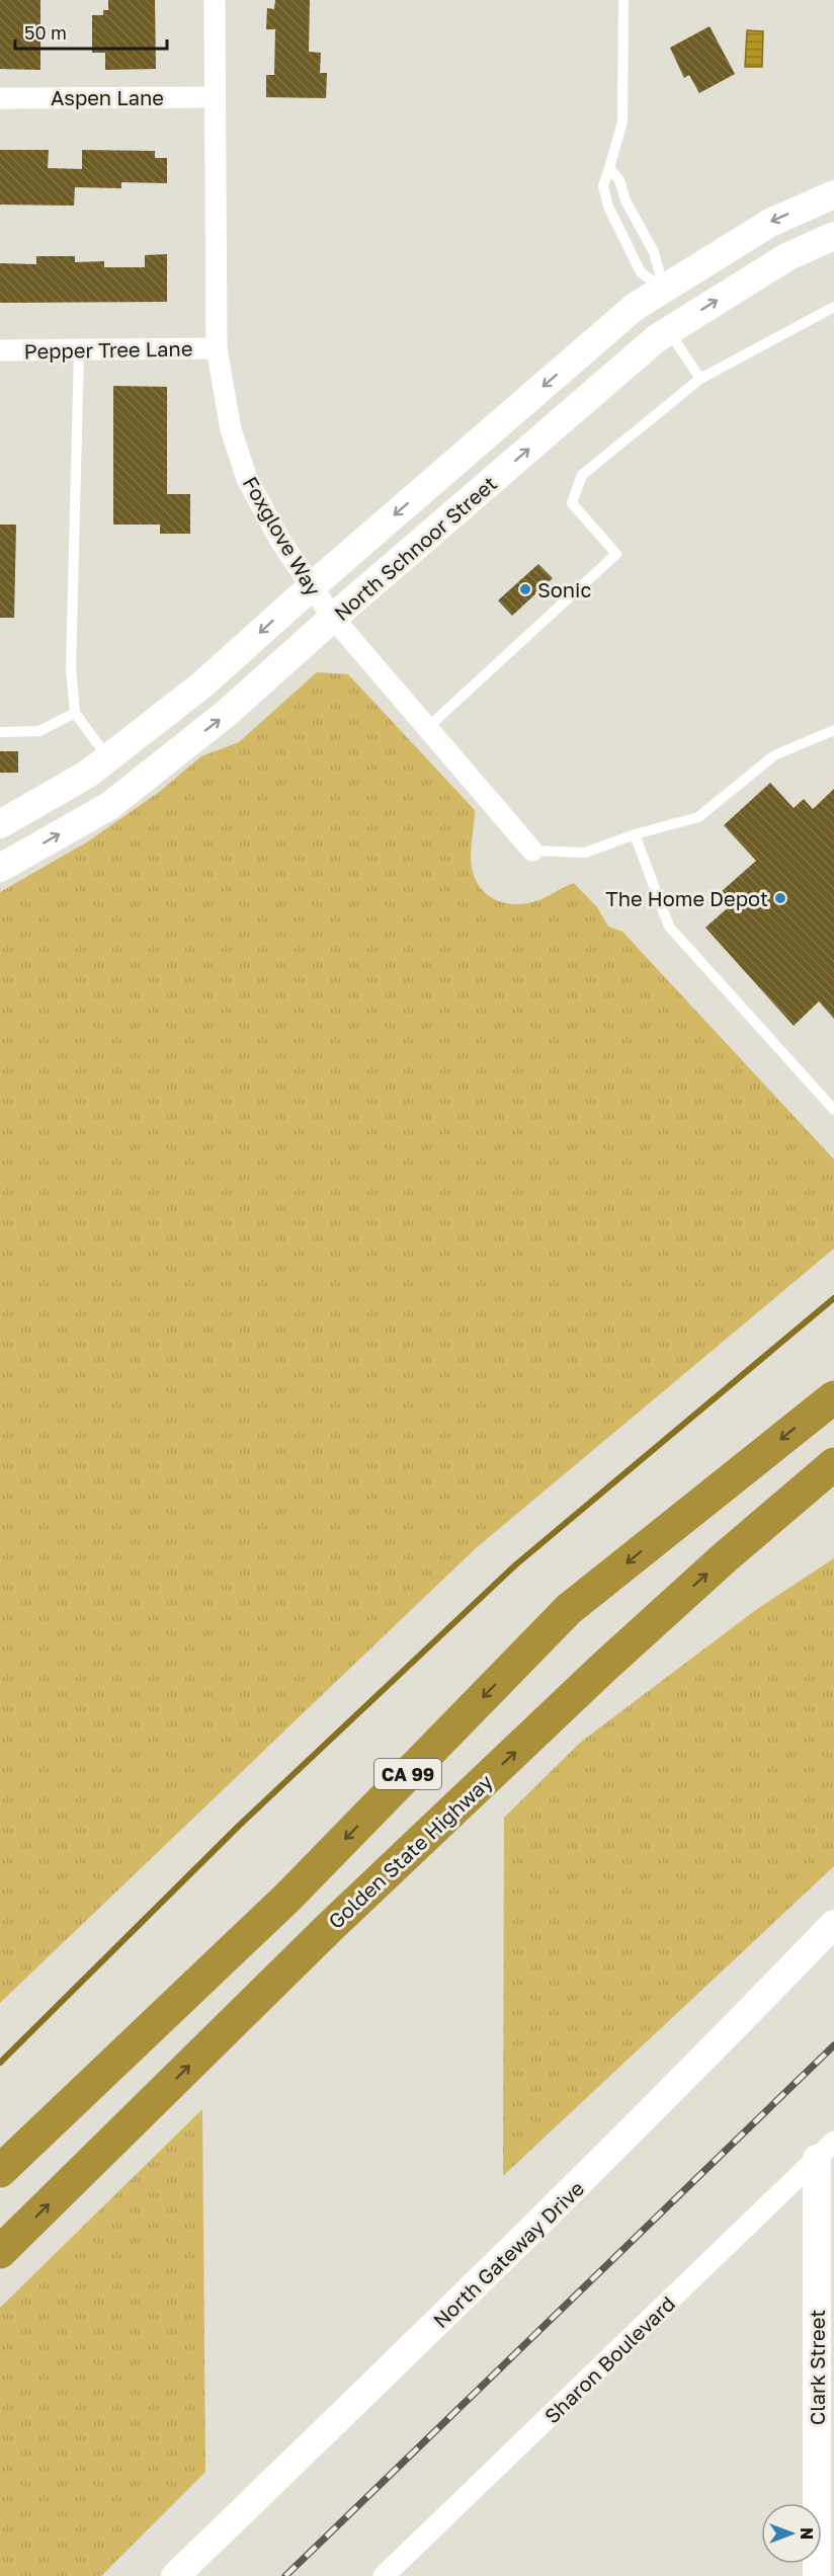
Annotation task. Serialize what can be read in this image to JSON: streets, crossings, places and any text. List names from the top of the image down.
{
  "streets": {
    "highway": ["CA 99", "Golden State Highway"],
    "street": [
      "Aspen Lane",
      "Pepper Tree Lane",
      "Foxglove Way",
      "North Schnoor Street",
      "North Gateway Drive",
      "Sharon Boulevard",
      "Clark Street"
    ]
  },
  "crossings": [
    ["Aspen Lane", "Foxglove Way"],
    ["Pepper Tree Lane", "Foxglove Way"],
    ["Foxglove Way", "North Schnoor Street"],
    ["Sharon Boulevard", "Clark Street"]
  ],
  "places": ["Sonic", "The Home Depot"],
  "scale_bar": "50 m",
  "north": "right"
}
